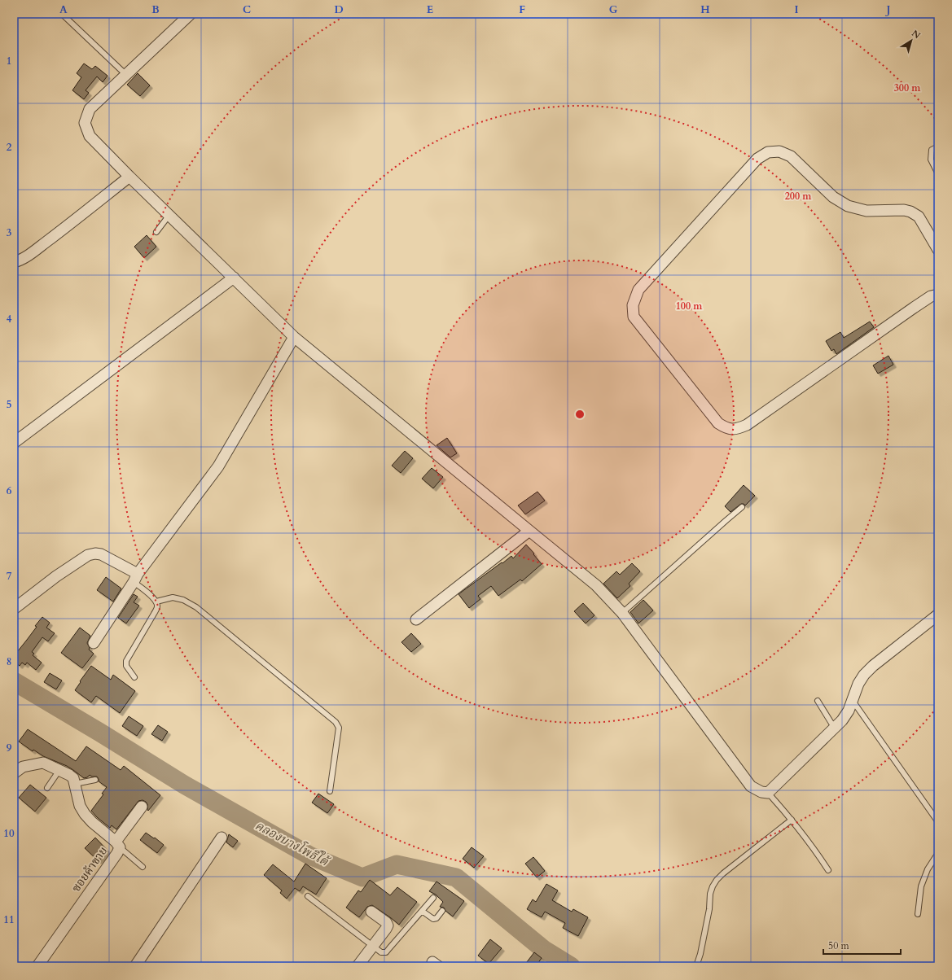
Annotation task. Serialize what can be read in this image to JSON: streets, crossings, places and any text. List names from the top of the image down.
{
  "streets": {
    "street": ["ซอยค้าขาย"]
  },
  "water": ["คลองบางโพธิ์ใต้"],
  "scale_bar": "50 m",
  "north": "top right",
  "grid": {
    "columns": [
      "A",
      "B",
      "C",
      "D",
      "E",
      "F",
      "G",
      "H",
      "I",
      "J"
    ],
    "rows": [
      "1",
      "2",
      "3",
      "4",
      "5",
      "6",
      "7",
      "8",
      "9",
      "10",
      "11"
    ]
  },
  "rings": ["300 m", "200 m", "100 m"]
}
